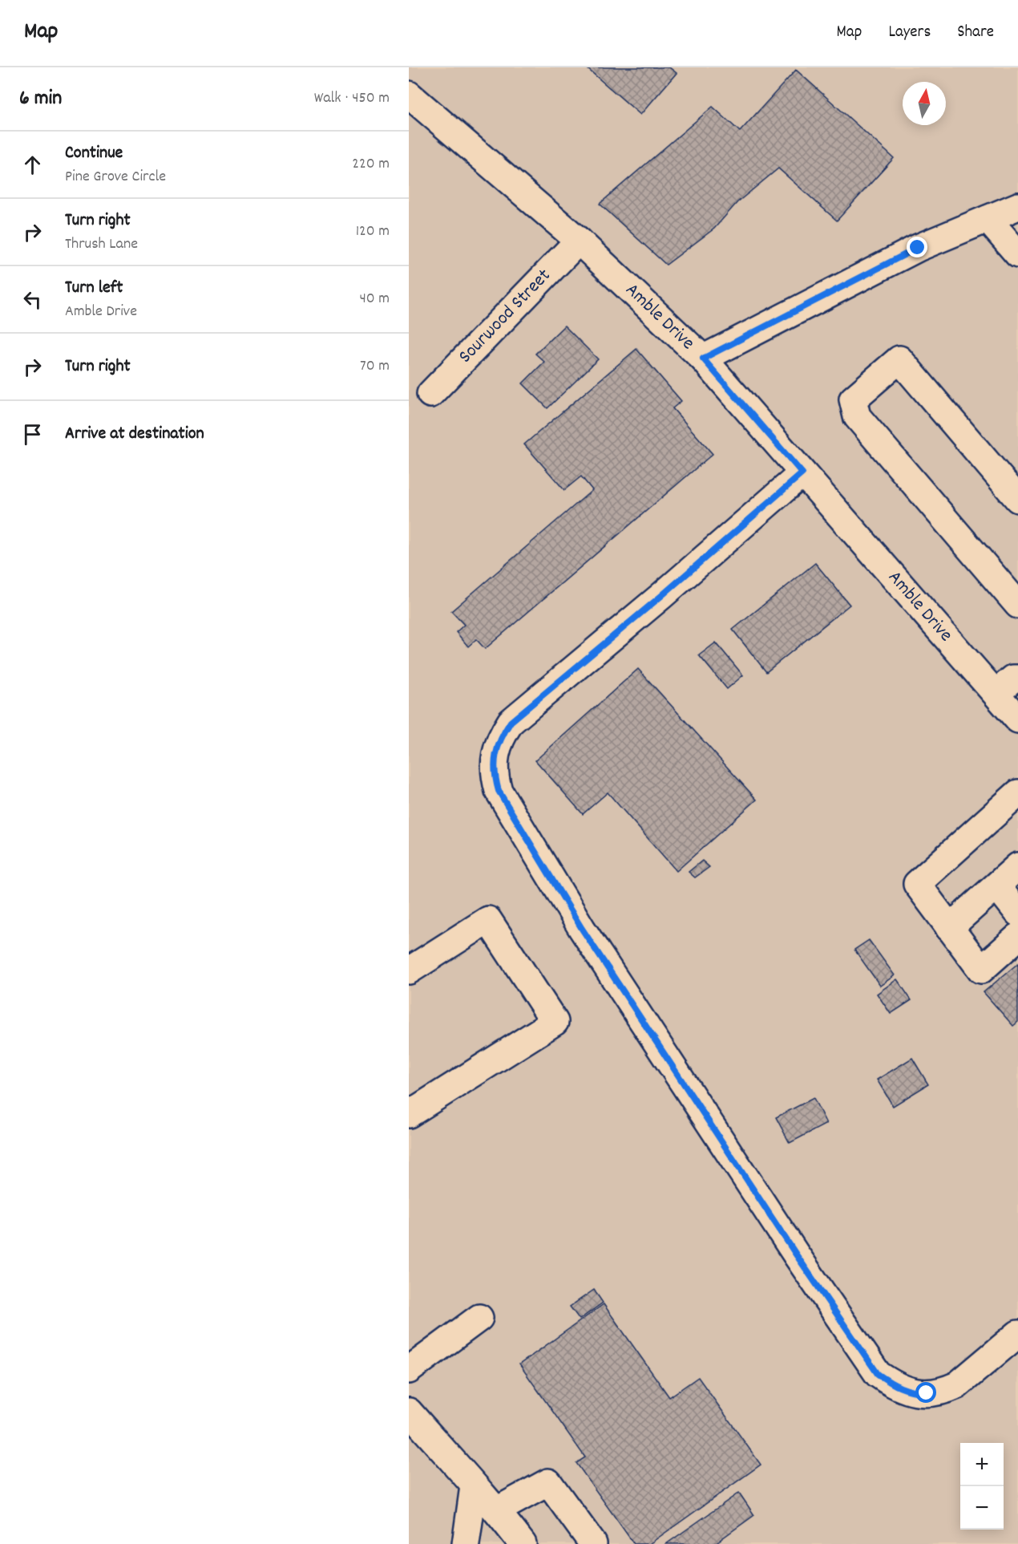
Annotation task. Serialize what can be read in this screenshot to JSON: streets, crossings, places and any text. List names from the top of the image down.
{
  "streets": {
    "street": ["Sourwood Street", "Amble Drive"]
  },
  "crossings": [
    ["Sourwood Street", "Amble Drive"]
  ],
  "north": "top",
  "page": {
    "header": "Map",
    "nav": ["Map", "Layers", "Share"],
    "heading": ["6 min", "Walk · 450 m"],
    "list": [
      ["Continue", "Pine Grove Circle", "220 m"],
      ["Turn right", "Thrush Lane", "120 m"],
      ["Turn left", "Amble Drive", "40 m"],
      ["Turn right", "70 m"],
      "Arrive at destination"
    ],
    "map_buttons": ["+", "−"]
  }
}
